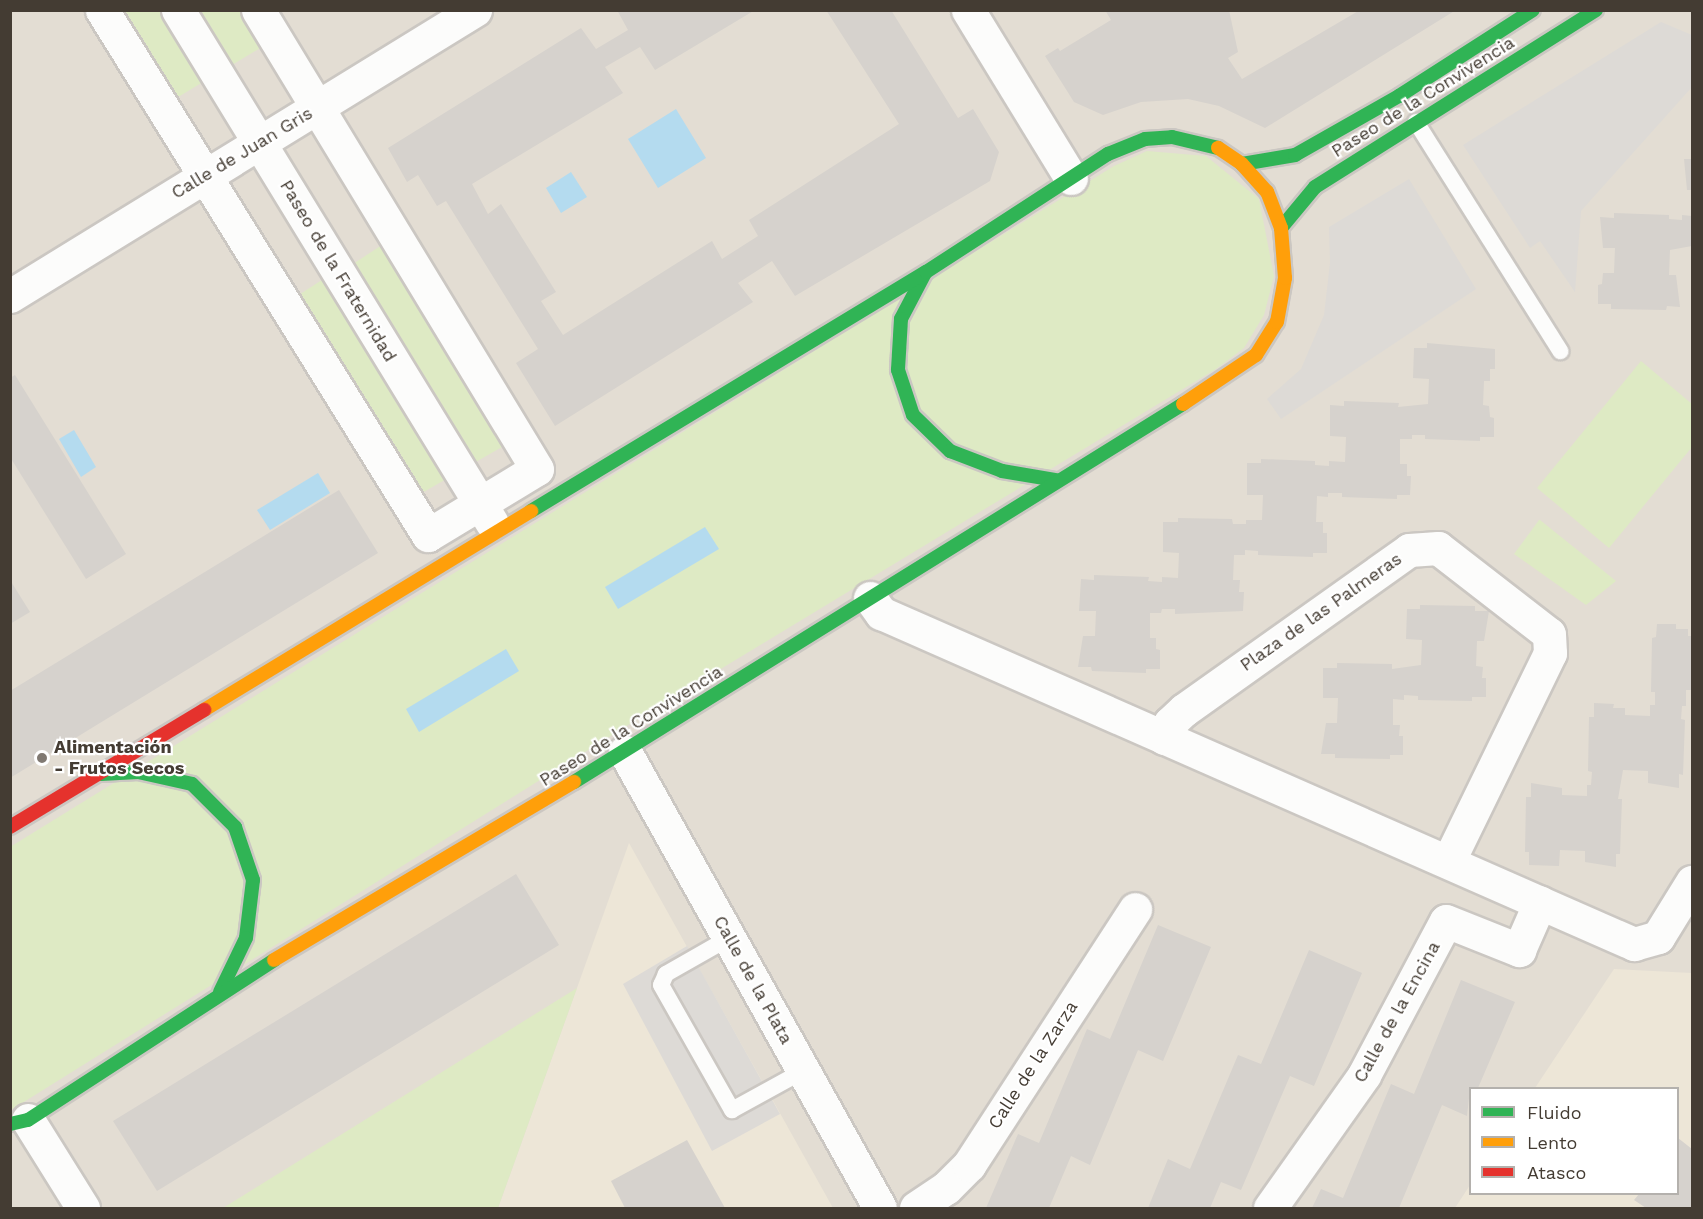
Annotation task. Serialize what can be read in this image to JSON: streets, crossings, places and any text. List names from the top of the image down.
{
  "streets": {
    "street": [
      "Paseo de la Convivencia",
      "Calle de Juan Gris",
      "Paseo de la Fraternidad",
      "Plaza de las Palmeras",
      "Calle de la Plata",
      "Calle de la Encina",
      "Calle de la Zarza"
    ]
  },
  "crossings": [
    ["Paseo de la Convivencia", "Paseo de la Fraternidad"],
    ["Paseo de la Convivencia", "Calle de la Plata"],
    ["Calle de Juan Gris", "Paseo de la Fraternidad"]
  ],
  "places": ["Alimentación - Frutos Secos"],
  "legend": ["Fluido", "Lento", "Atasco"]
}
